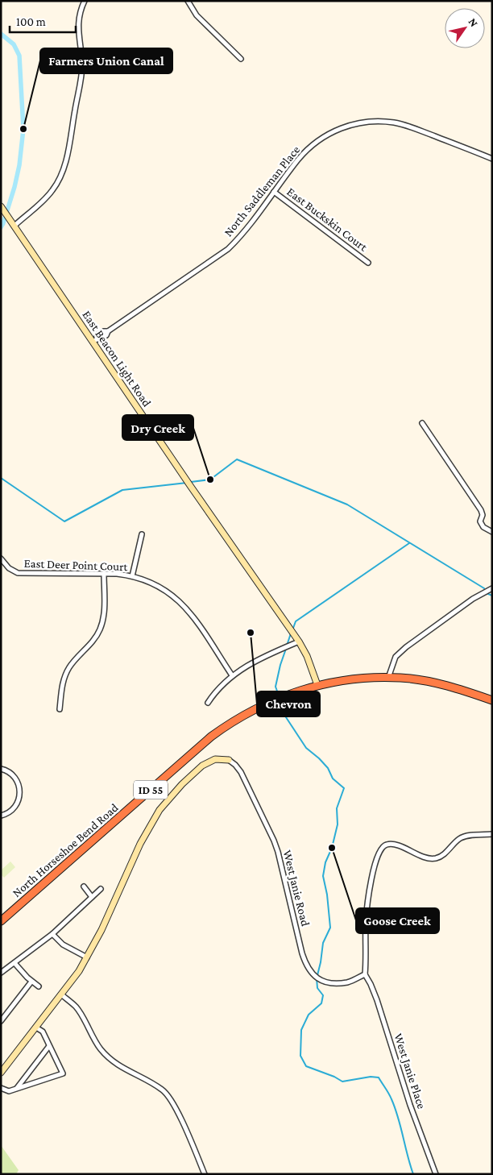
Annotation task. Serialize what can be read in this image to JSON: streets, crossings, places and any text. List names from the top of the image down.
{
  "streets": {
    "highway": ["ID 55", "North Horseshoe Bend Road"],
    "main road": ["East Beacon Light Road"],
    "street": [
      "North Saddleman Place",
      "East Buckskin Court",
      "East Deer Point Court",
      "West Janie Road",
      "West Janie Place"
    ]
  },
  "crossings": [
    ["North Saddleman Place", "East Buckskin Court"],
    ["North Saddleman Place", "East Beacon Light Road"],
    ["East Beacon Light Road", "North Horseshoe Bend Road"],
    ["West Janie Road", "West Janie Place"]
  ],
  "places": [
    "Farmers Union Canal",
    "Dry Creek",
    "Chevron",
    "Goose Creek"
  ],
  "scale_bar": "100 m",
  "north": "top right"
}
